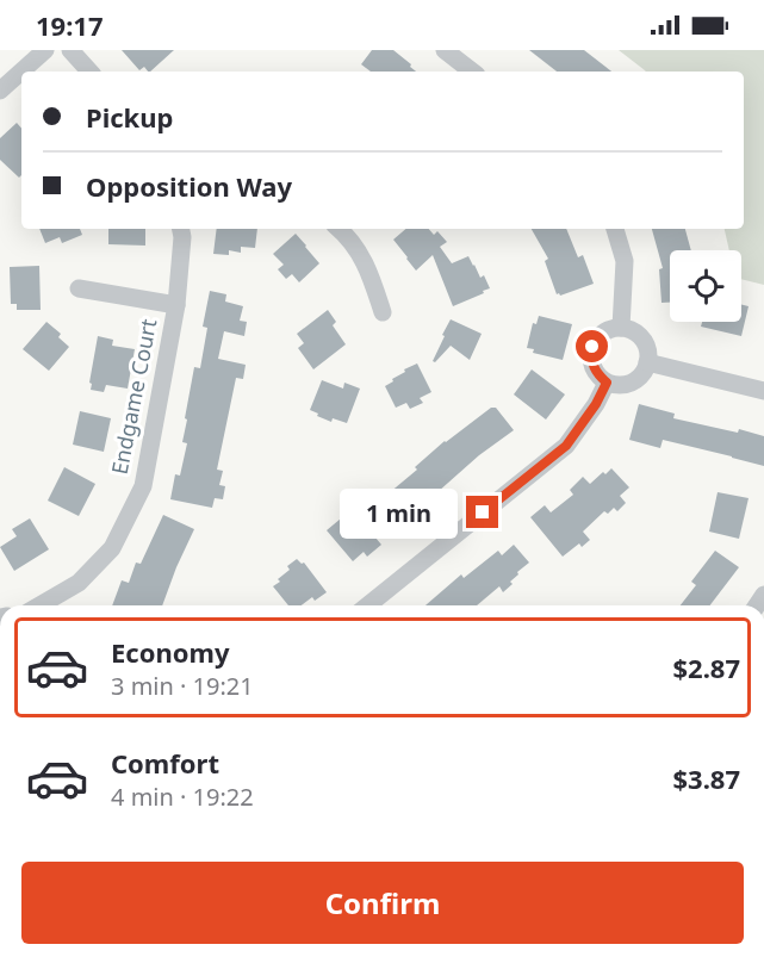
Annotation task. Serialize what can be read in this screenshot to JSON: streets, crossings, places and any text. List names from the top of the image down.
{
  "streets": {
    "street": ["Endgame Court"]
  },
  "page": {
    "status": "19:17",
    "banner": ["Pickup", "Opposition Way"],
    "bubble": "1 min",
    "list": [
      {
        "name": "Economy",
        "note": "3 min · 19:21",
        "value": "$2.87"
      },
      {
        "name": "Comfort",
        "note": "4 min · 19:22",
        "value": "$3.87"
      }
    ],
    "buttons": "Confirm"
  }
}
